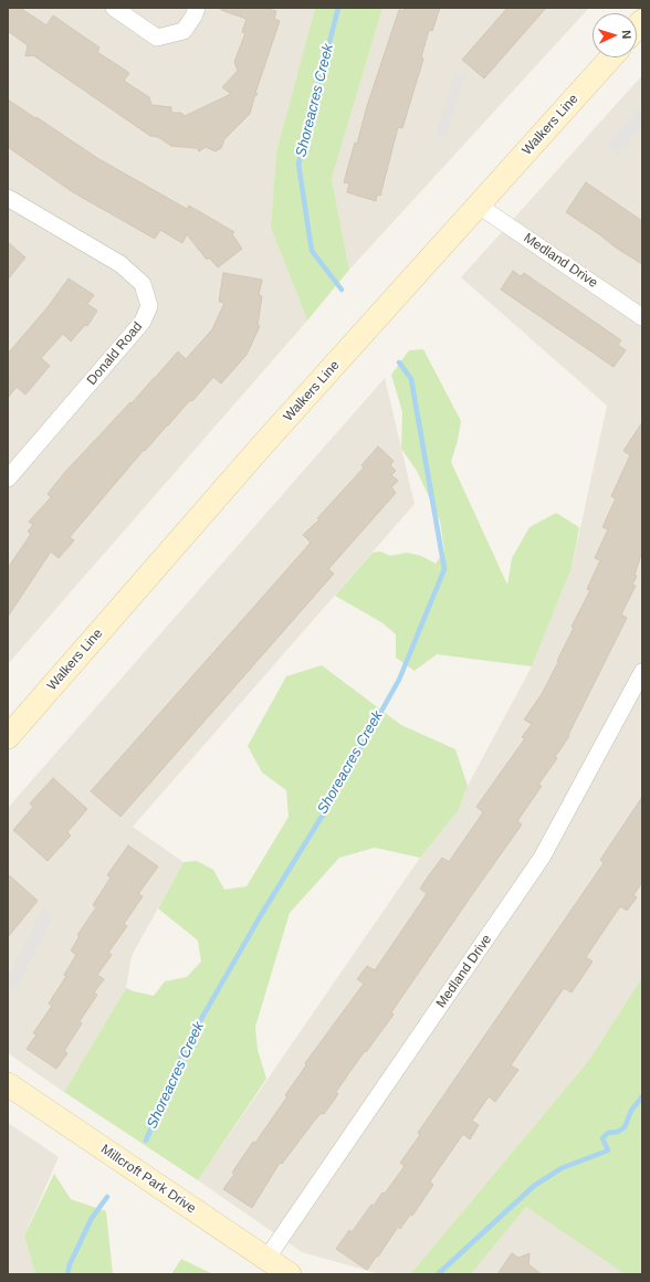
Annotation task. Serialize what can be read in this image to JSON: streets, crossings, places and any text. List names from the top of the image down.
{
  "streets": {
    "main road": ["Walkers Line", "Millcroft Park Drive"],
    "street": ["Medland Drive", "Donald Road"]
  },
  "crossings": [
    ["Walkers Line", "Medland Drive"],
    ["Medland Drive", "Millcroft Park Drive"]
  ],
  "water": ["Shoreacres Creek"],
  "north": "right"
}
